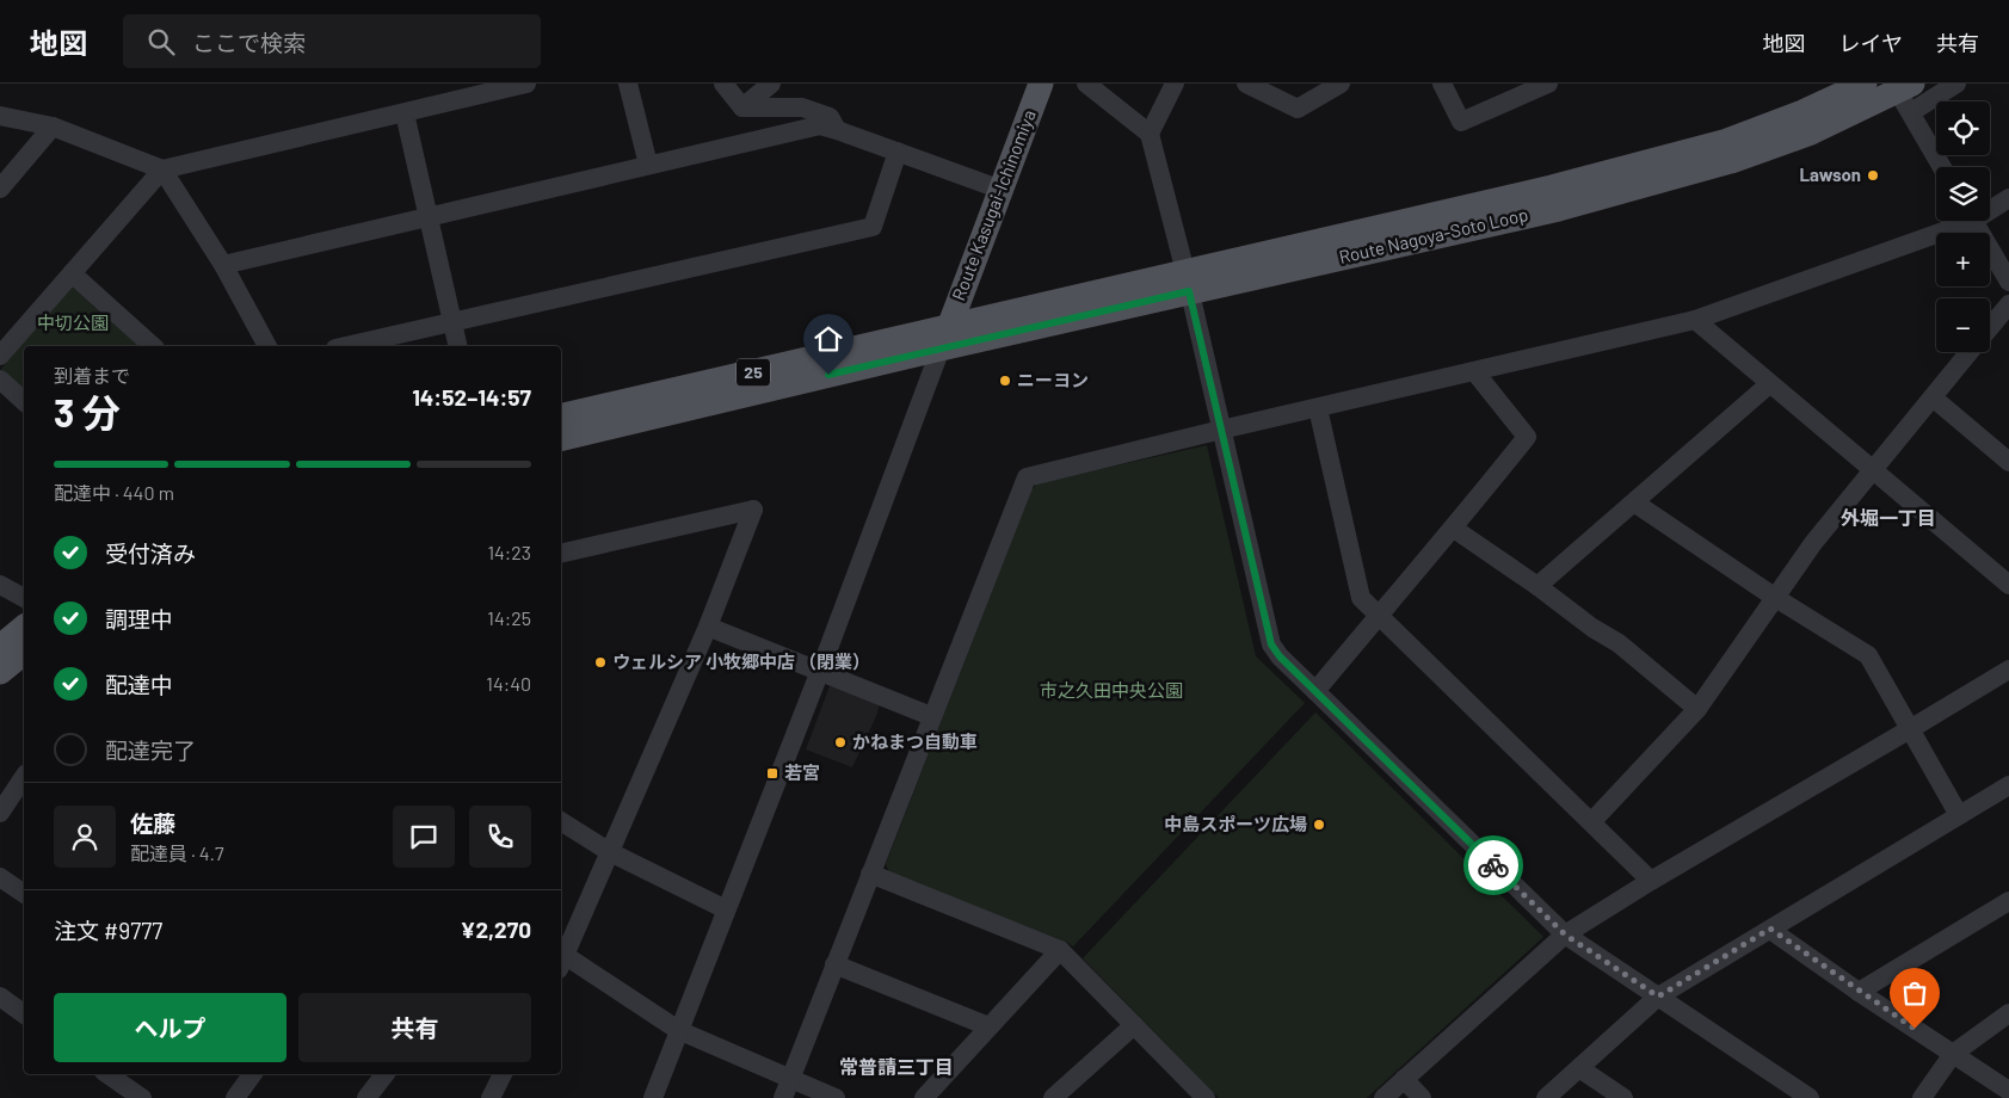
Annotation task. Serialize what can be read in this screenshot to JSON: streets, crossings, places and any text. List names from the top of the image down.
{
  "streets": {
    "main road": ["Route Kasugai-Ichinomiya", "Route Nagoya-Soto Loop", "25"]
  },
  "crossings": [
    ["Route Kasugai-Ichinomiya", "Route Nagoya-Soto Loop"],
    ["Route Kasugai-Ichinomiya", "25"],
    ["Route Nagoya-Soto Loop", "25"]
  ],
  "districts": ["外堀一丁目", "常普請三丁目"],
  "parks": ["中切公園", "市之久田中央公園"],
  "places": {
    "other": [
      "Lawson",
      "ニーヨン",
      "ウェルシア 小牧郷中店 （閉業）",
      "かねまつ自動車",
      "中島スポーツ広場"
    ],
    "transit": ["若宮"]
  },
  "page": {
    "header": "地図",
    "search": "ここで検索",
    "nav": ["地図", "レイヤ", "共有"],
    "map_buttons": ["+", "−"],
    "heading": ["3 分", "到着まで", "14:52–14:57"],
    "panel": [
      "佐藤",
      "配達員 · 4.7",
      "注文 #9777",
      "¥2,270"
    ],
    "bar": "配達中 · 440 m",
    "list": [
      ["受付済み", "14:23"],
      ["調理中", "14:25"],
      ["配達中", "14:40"],
      "配達完了"
    ],
    "buttons": ["ヘルプ", "共有"]
  }
}
